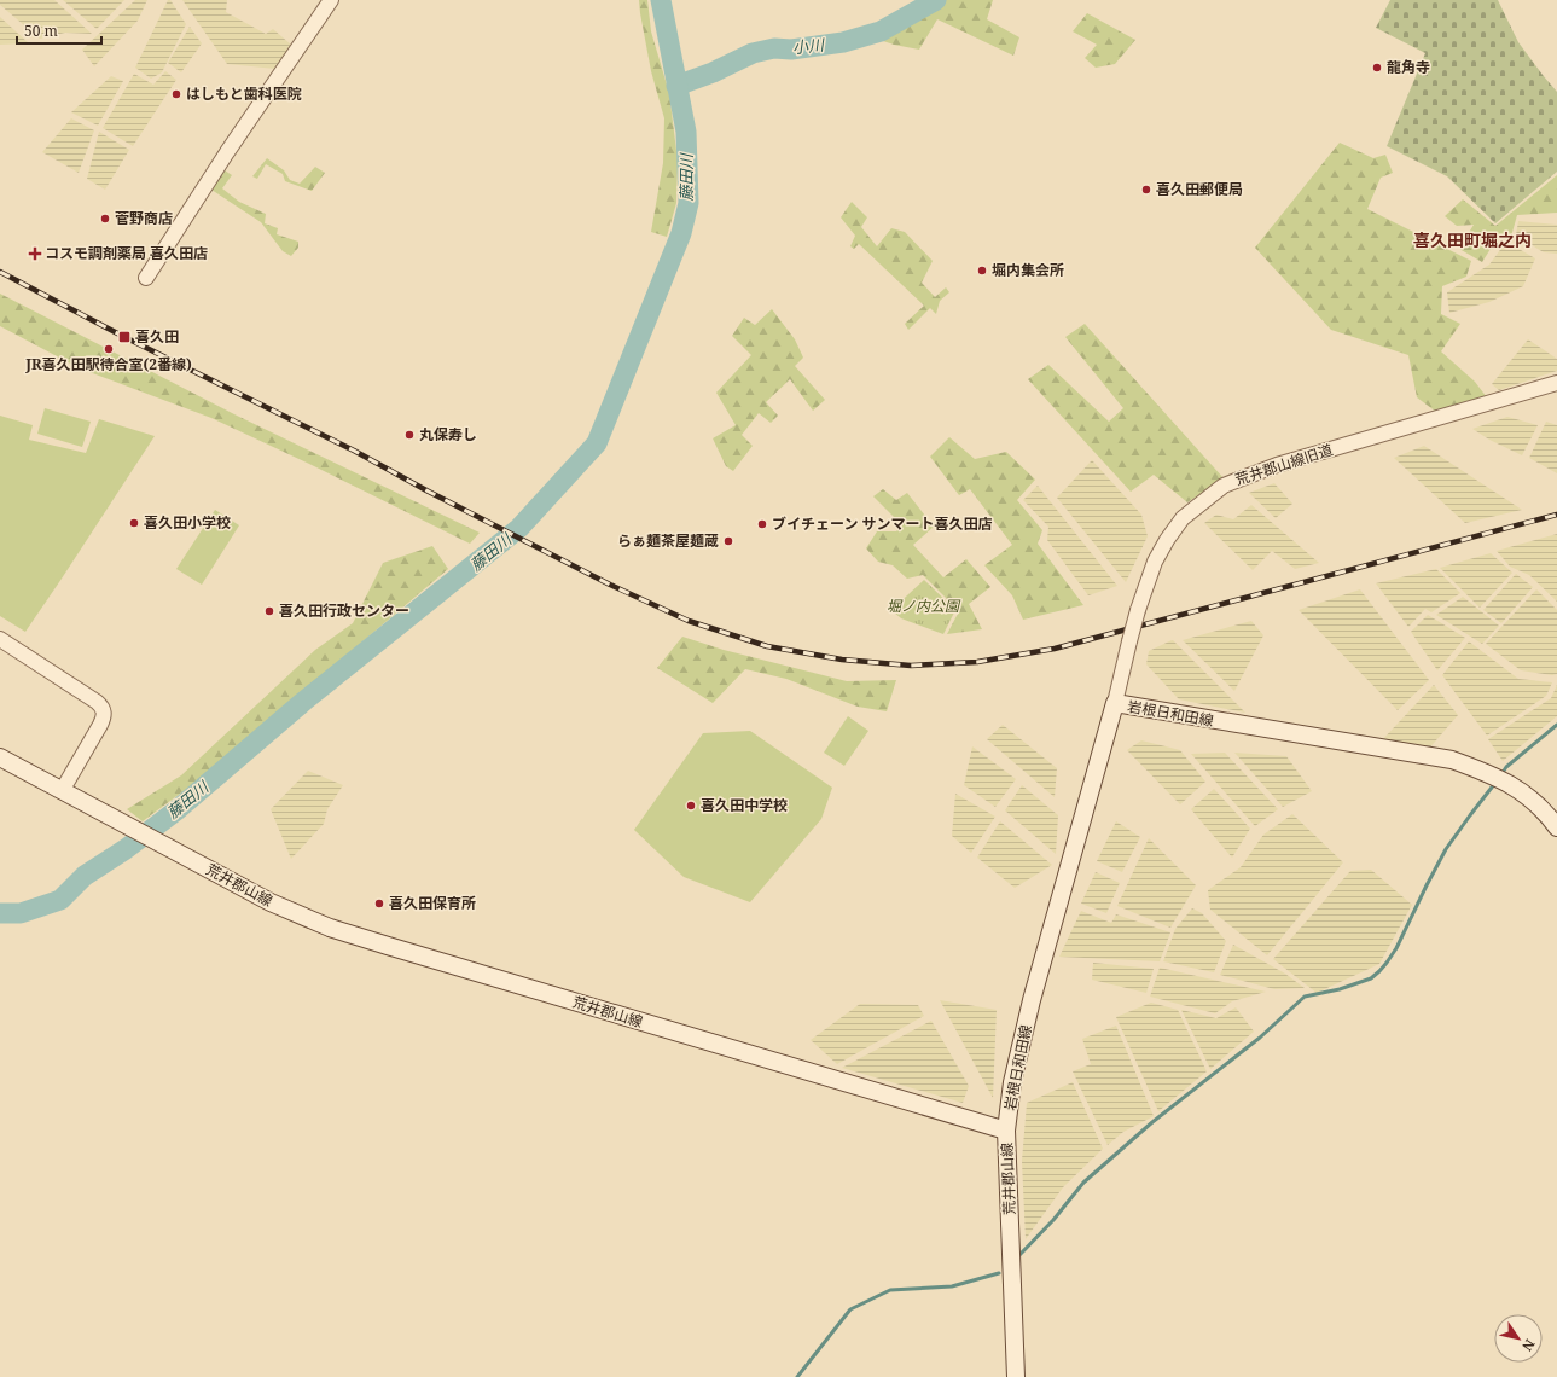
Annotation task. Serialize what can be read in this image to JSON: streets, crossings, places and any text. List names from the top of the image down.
{
  "streets": {
    "main road": ["岩根日和田線", "荒井郡山線"],
    "street": ["荒井郡山線旧道"]
  },
  "crossings": [
    ["荒井郡山線旧道", "岩根日和田線"],
    ["岩根日和田線", "荒井郡山線"]
  ],
  "districts": ["喜久田町堀之内"],
  "water": ["小川", "藤田川"],
  "parks": ["堀ノ内公園"],
  "places": {
    "other": [
      "龍角寺",
      "はしもと歯科医院",
      "喜久田郵便局",
      "菅野商店",
      "堀内集会所",
      "JR喜久田駅待合室(2番線)",
      "丸保寿し",
      "喜久田小学校",
      "ブイチェーン サンマート喜久田店",
      "らぁ麺茶屋麺蔵",
      "喜久田行政センター",
      "喜久田中学校",
      "喜久田保育所"
    ],
    "health": ["コスモ調剤薬局 喜久田店"],
    "transit": ["喜久田"]
  },
  "scale_bar": "50 m",
  "north": "bottom right"
}
